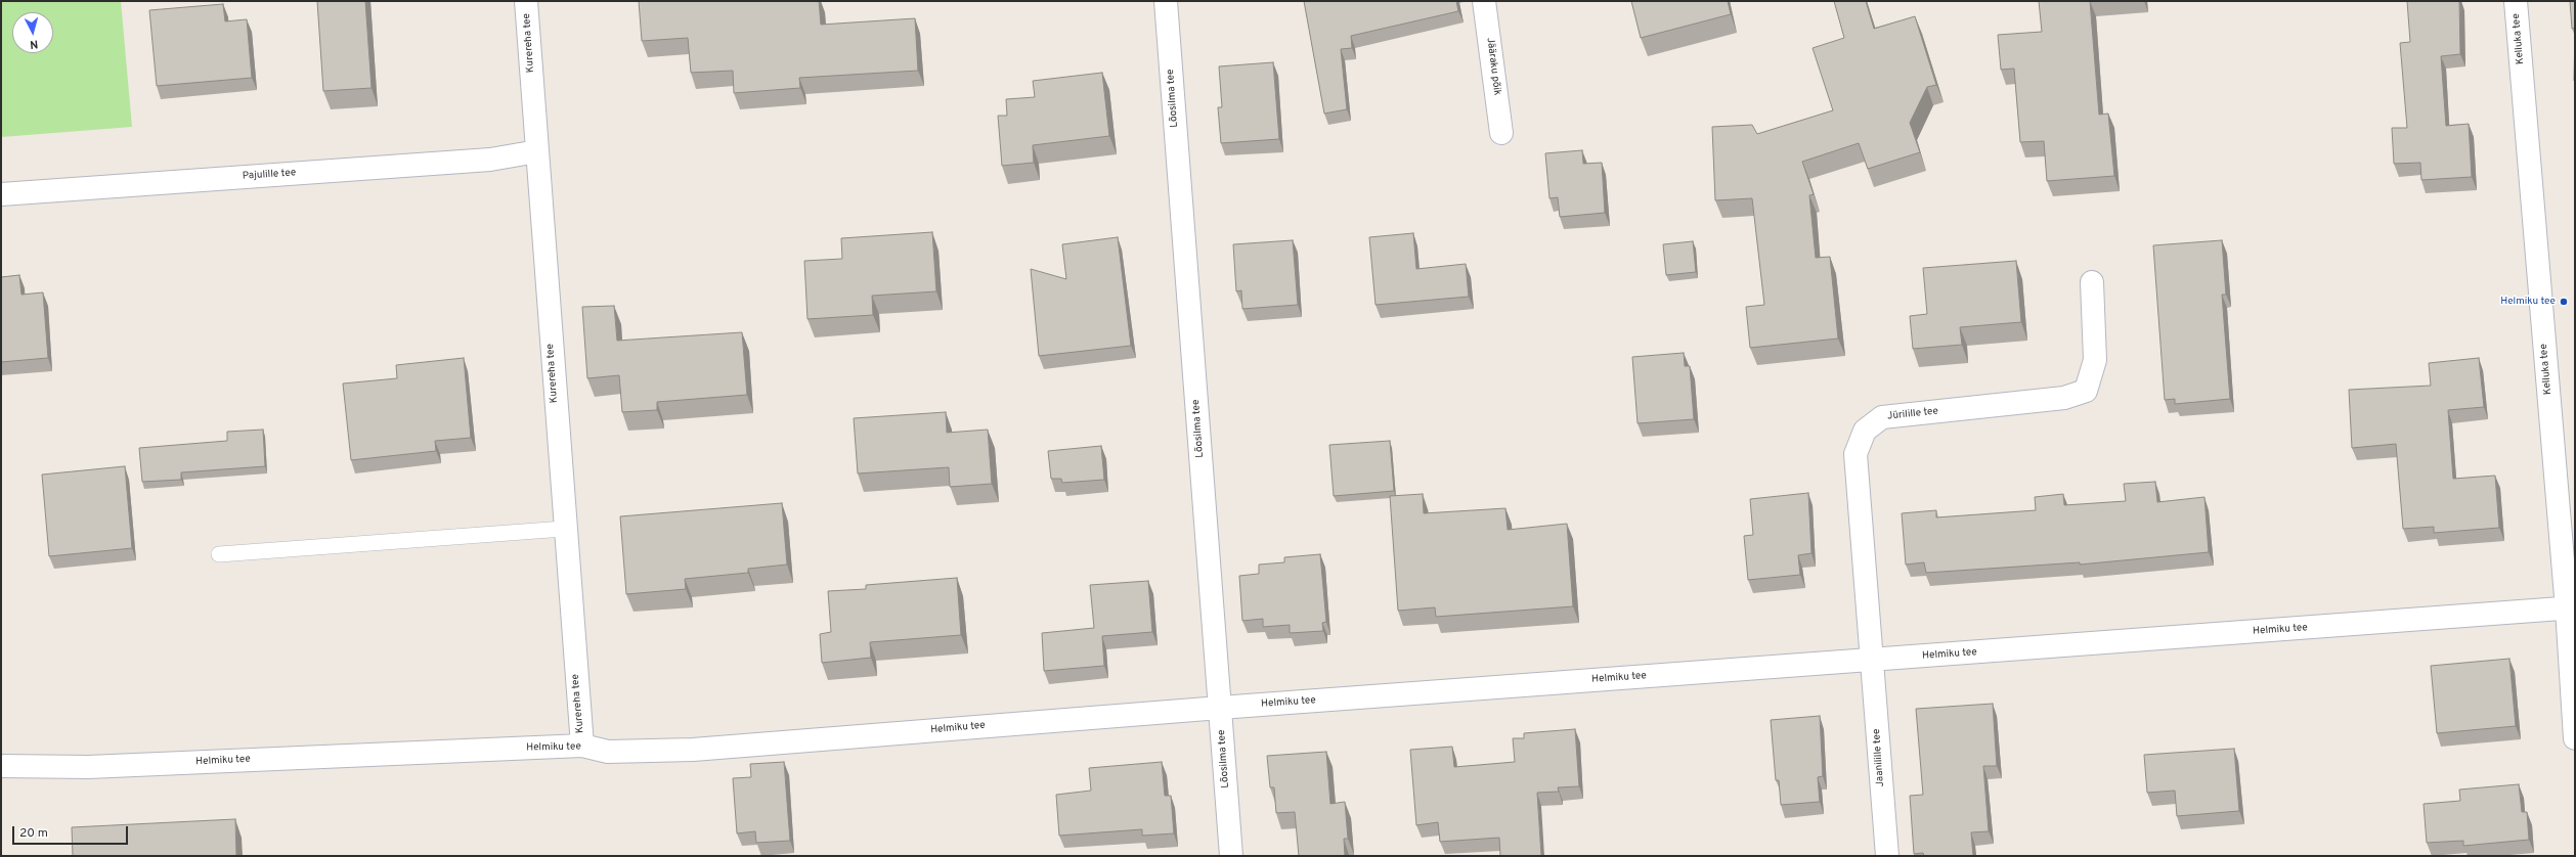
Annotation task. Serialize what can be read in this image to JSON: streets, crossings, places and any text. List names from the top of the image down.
{
  "streets": {
    "street": [
      "Kelluka tee",
      "Kurereha tee",
      "Jääraku põik",
      "Lõosilma tee",
      "Pajulille tee",
      "Jürilille tee",
      "Helmiku tee",
      "Jaanilille tee"
    ]
  },
  "crossings": [
    ["Kelluka tee", "Helmiku tee"],
    ["Kurereha tee", "Pajulille tee"],
    ["Kurereha tee", "Helmiku tee"],
    ["Lõosilma tee", "Helmiku tee"],
    ["Jürilille tee", "Helmiku tee"],
    ["Jürilille tee", "Jaanilille tee"],
    ["Helmiku tee", "Jaanilille tee"]
  ],
  "places": ["Helmiku tee"],
  "scale_bar": "20 m",
  "north": "bottom"
}
